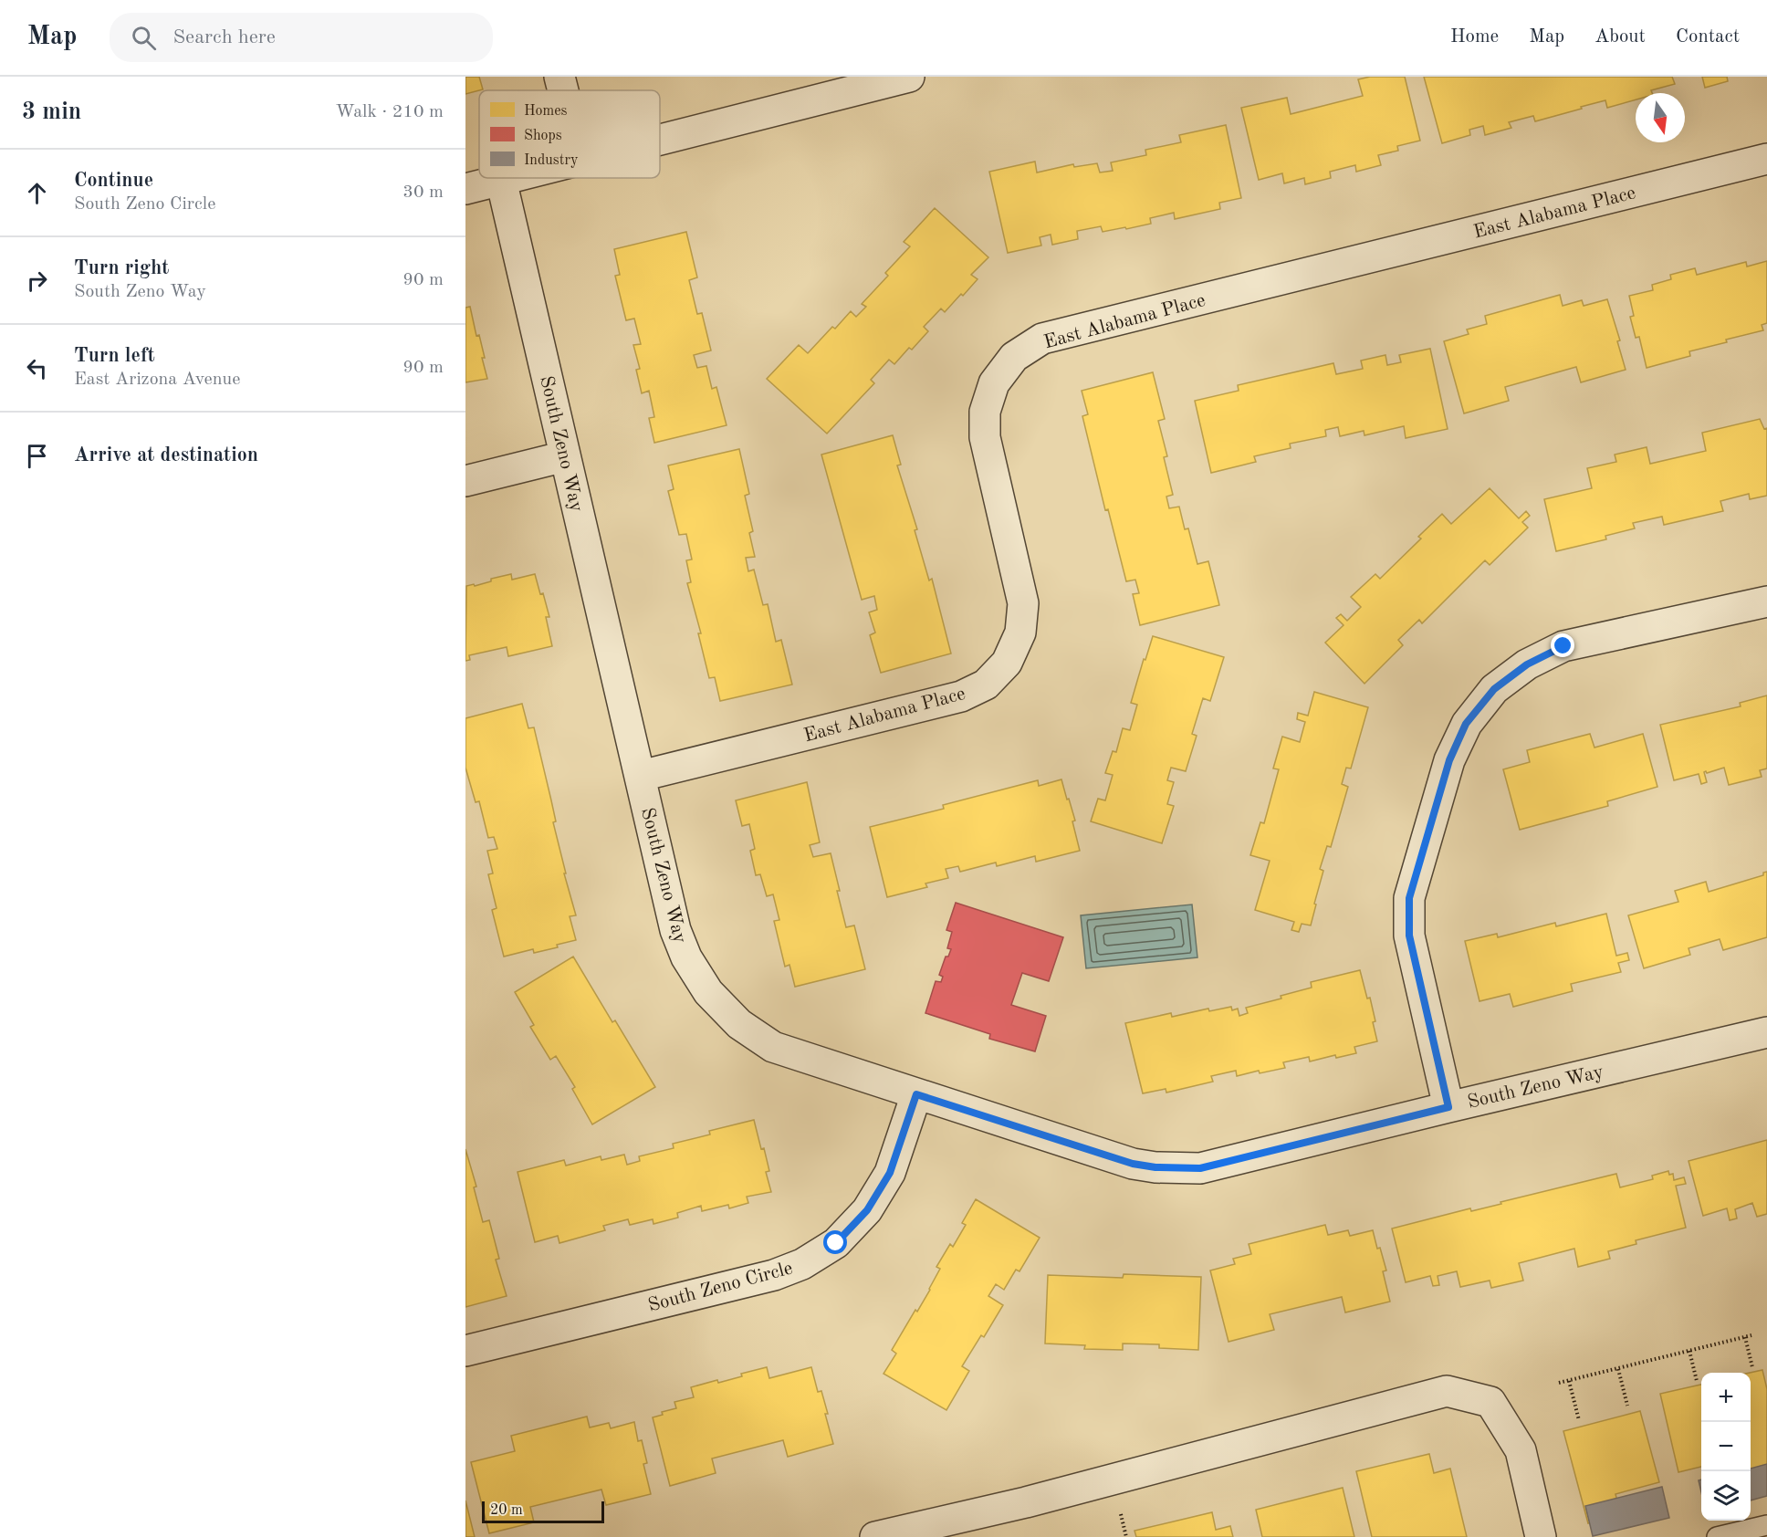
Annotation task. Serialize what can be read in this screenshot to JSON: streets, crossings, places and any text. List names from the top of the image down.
{
  "streets": {
    "street": ["East Alabama Place", "South Zeno Way", "South Zeno Circle"]
  },
  "crossings": [
    ["East Alabama Place", "South Zeno Way"],
    ["South Zeno Way", "South Zeno Circle"]
  ],
  "legend": ["Homes", "Shops", "Industry"],
  "scale_bar": "20 m",
  "north": "bottom",
  "page": {
    "header": "Map",
    "search": "Search here",
    "nav": [
      "Home",
      "Map",
      "About",
      "Contact"
    ],
    "heading": ["3 min", "Walk · 210 m"],
    "list": [
      ["Continue", "South Zeno Circle", "30 m"],
      ["Turn right", "South Zeno Way", "90 m"],
      ["Turn left", "East Arizona Avenue", "90 m"],
      "Arrive at destination"
    ],
    "map_buttons": ["+", "−"],
    "scale": "20 m"
  }
}
